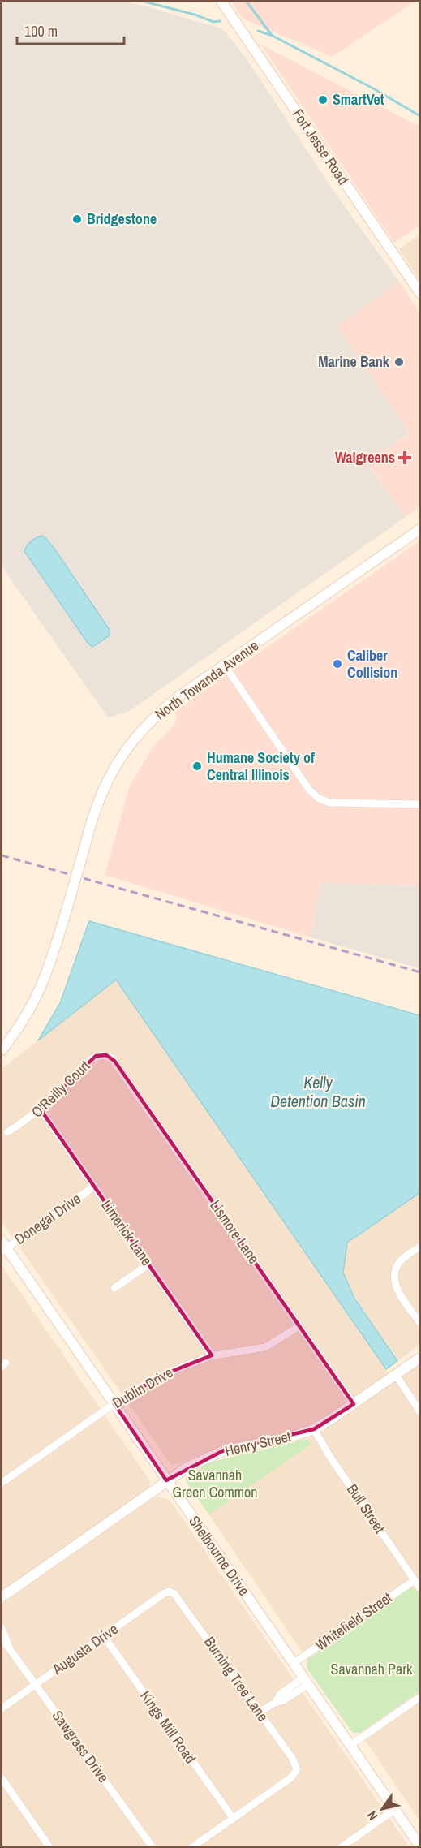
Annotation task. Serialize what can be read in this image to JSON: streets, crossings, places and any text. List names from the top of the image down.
{
  "streets": {
    "main road": [
      "Fort Jesse Road",
      "North Towanda Avenue",
      "Henry Street",
      "Shelbourne Drive"
    ],
    "street": [
      "O'Reilly Court",
      "Donegal Drive",
      "Lismore Lane",
      "Limerick Lane",
      "Dublin Drive",
      "Bull Street",
      "Whitefield Street",
      "Augusta Drive",
      "Burning Tree Lane",
      "Kings Mill Road",
      "Sawgrass Drive"
    ]
  },
  "crossings": [
    ["O'Reilly Court", "Lismore Lane"],
    ["O'Reilly Court", "Limerick Lane"],
    ["Donegal Drive", "Limerick Lane"],
    ["Donegal Drive", "Shelbourne Drive"],
    ["Lismore Lane", "Dublin Drive"],
    ["Lismore Lane", "Henry Street"],
    ["Limerick Lane", "Dublin Drive"],
    ["Dublin Drive", "Shelbourne Drive"],
    ["Henry Street", "Bull Street"],
    ["Henry Street", "Shelbourne Drive"],
    ["Bull Street", "Whitefield Street"],
    ["Shelbourne Drive", "Whitefield Street"],
    ["Augusta Drive", "Burning Tree Lane"],
    ["Augusta Drive", "Kings Mill Road"],
    ["Augusta Drive", "Sawgrass Drive"],
    ["Burning Tree Lane", "Kings Mill Road"]
  ],
  "water": ["Kelly Detention Basin"],
  "parks": ["Savannah Green Common", "Savannah Park"],
  "places": {
    "other": [
      "SmartVet",
      "Bridgestone",
      "Marine Bank",
      "Caliber Collision",
      "Humane Society of Central Illinois"
    ],
    "health": ["Walgreens"]
  },
  "scale_bar": "100 m",
  "north": "bottom left"
}
